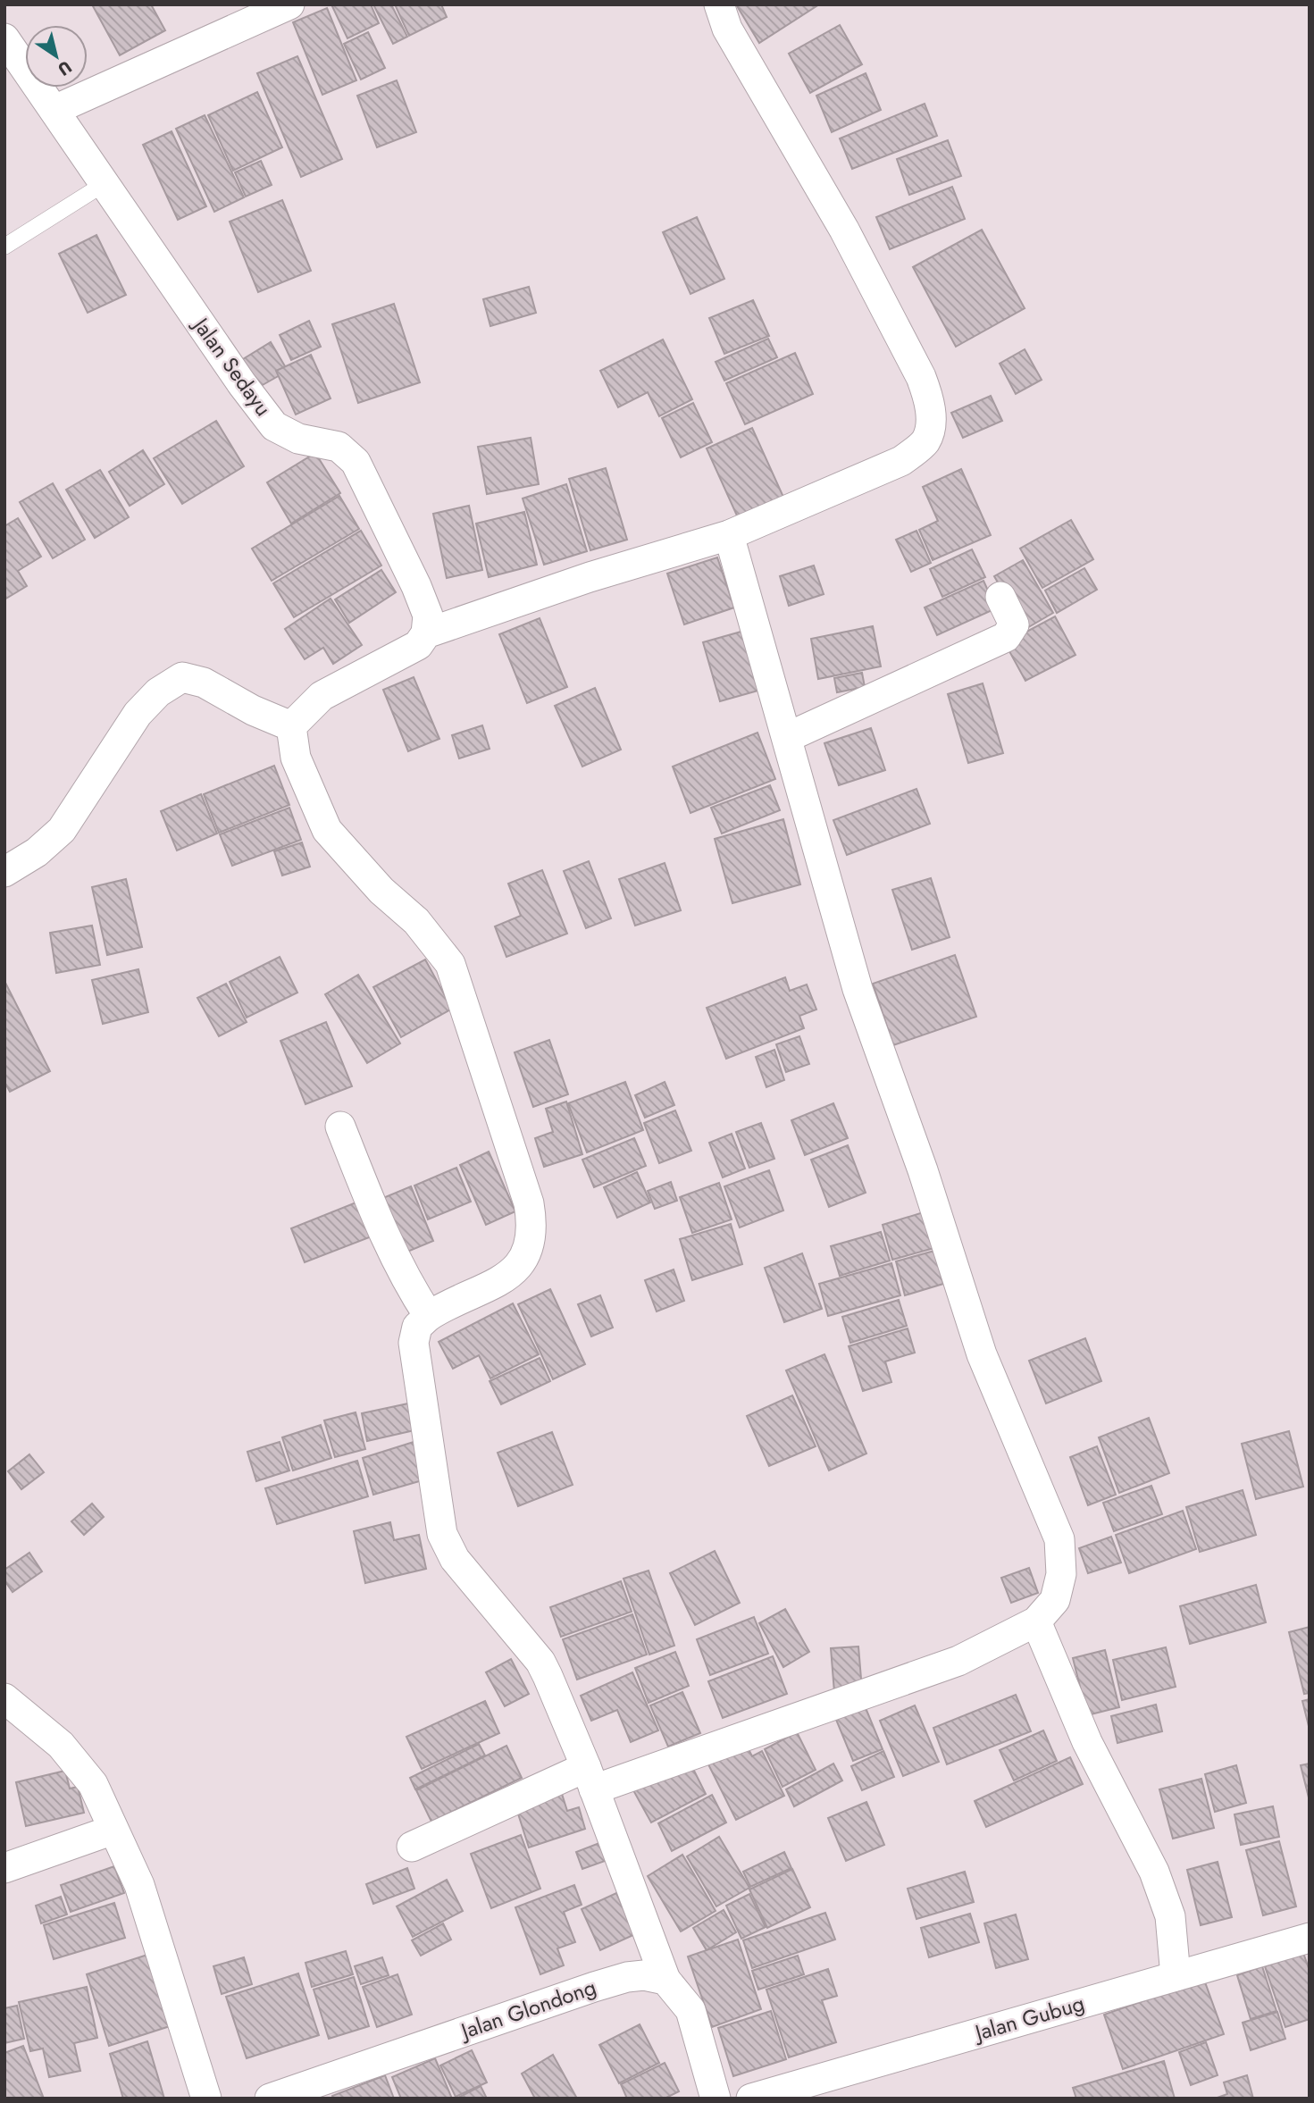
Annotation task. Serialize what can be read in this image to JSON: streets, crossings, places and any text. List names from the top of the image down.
{
  "streets": {
    "street": ["Jalan Sedayu", "Jalan Glondong", "Jalan Gubug"]
  },
  "north": "bottom right"
}
